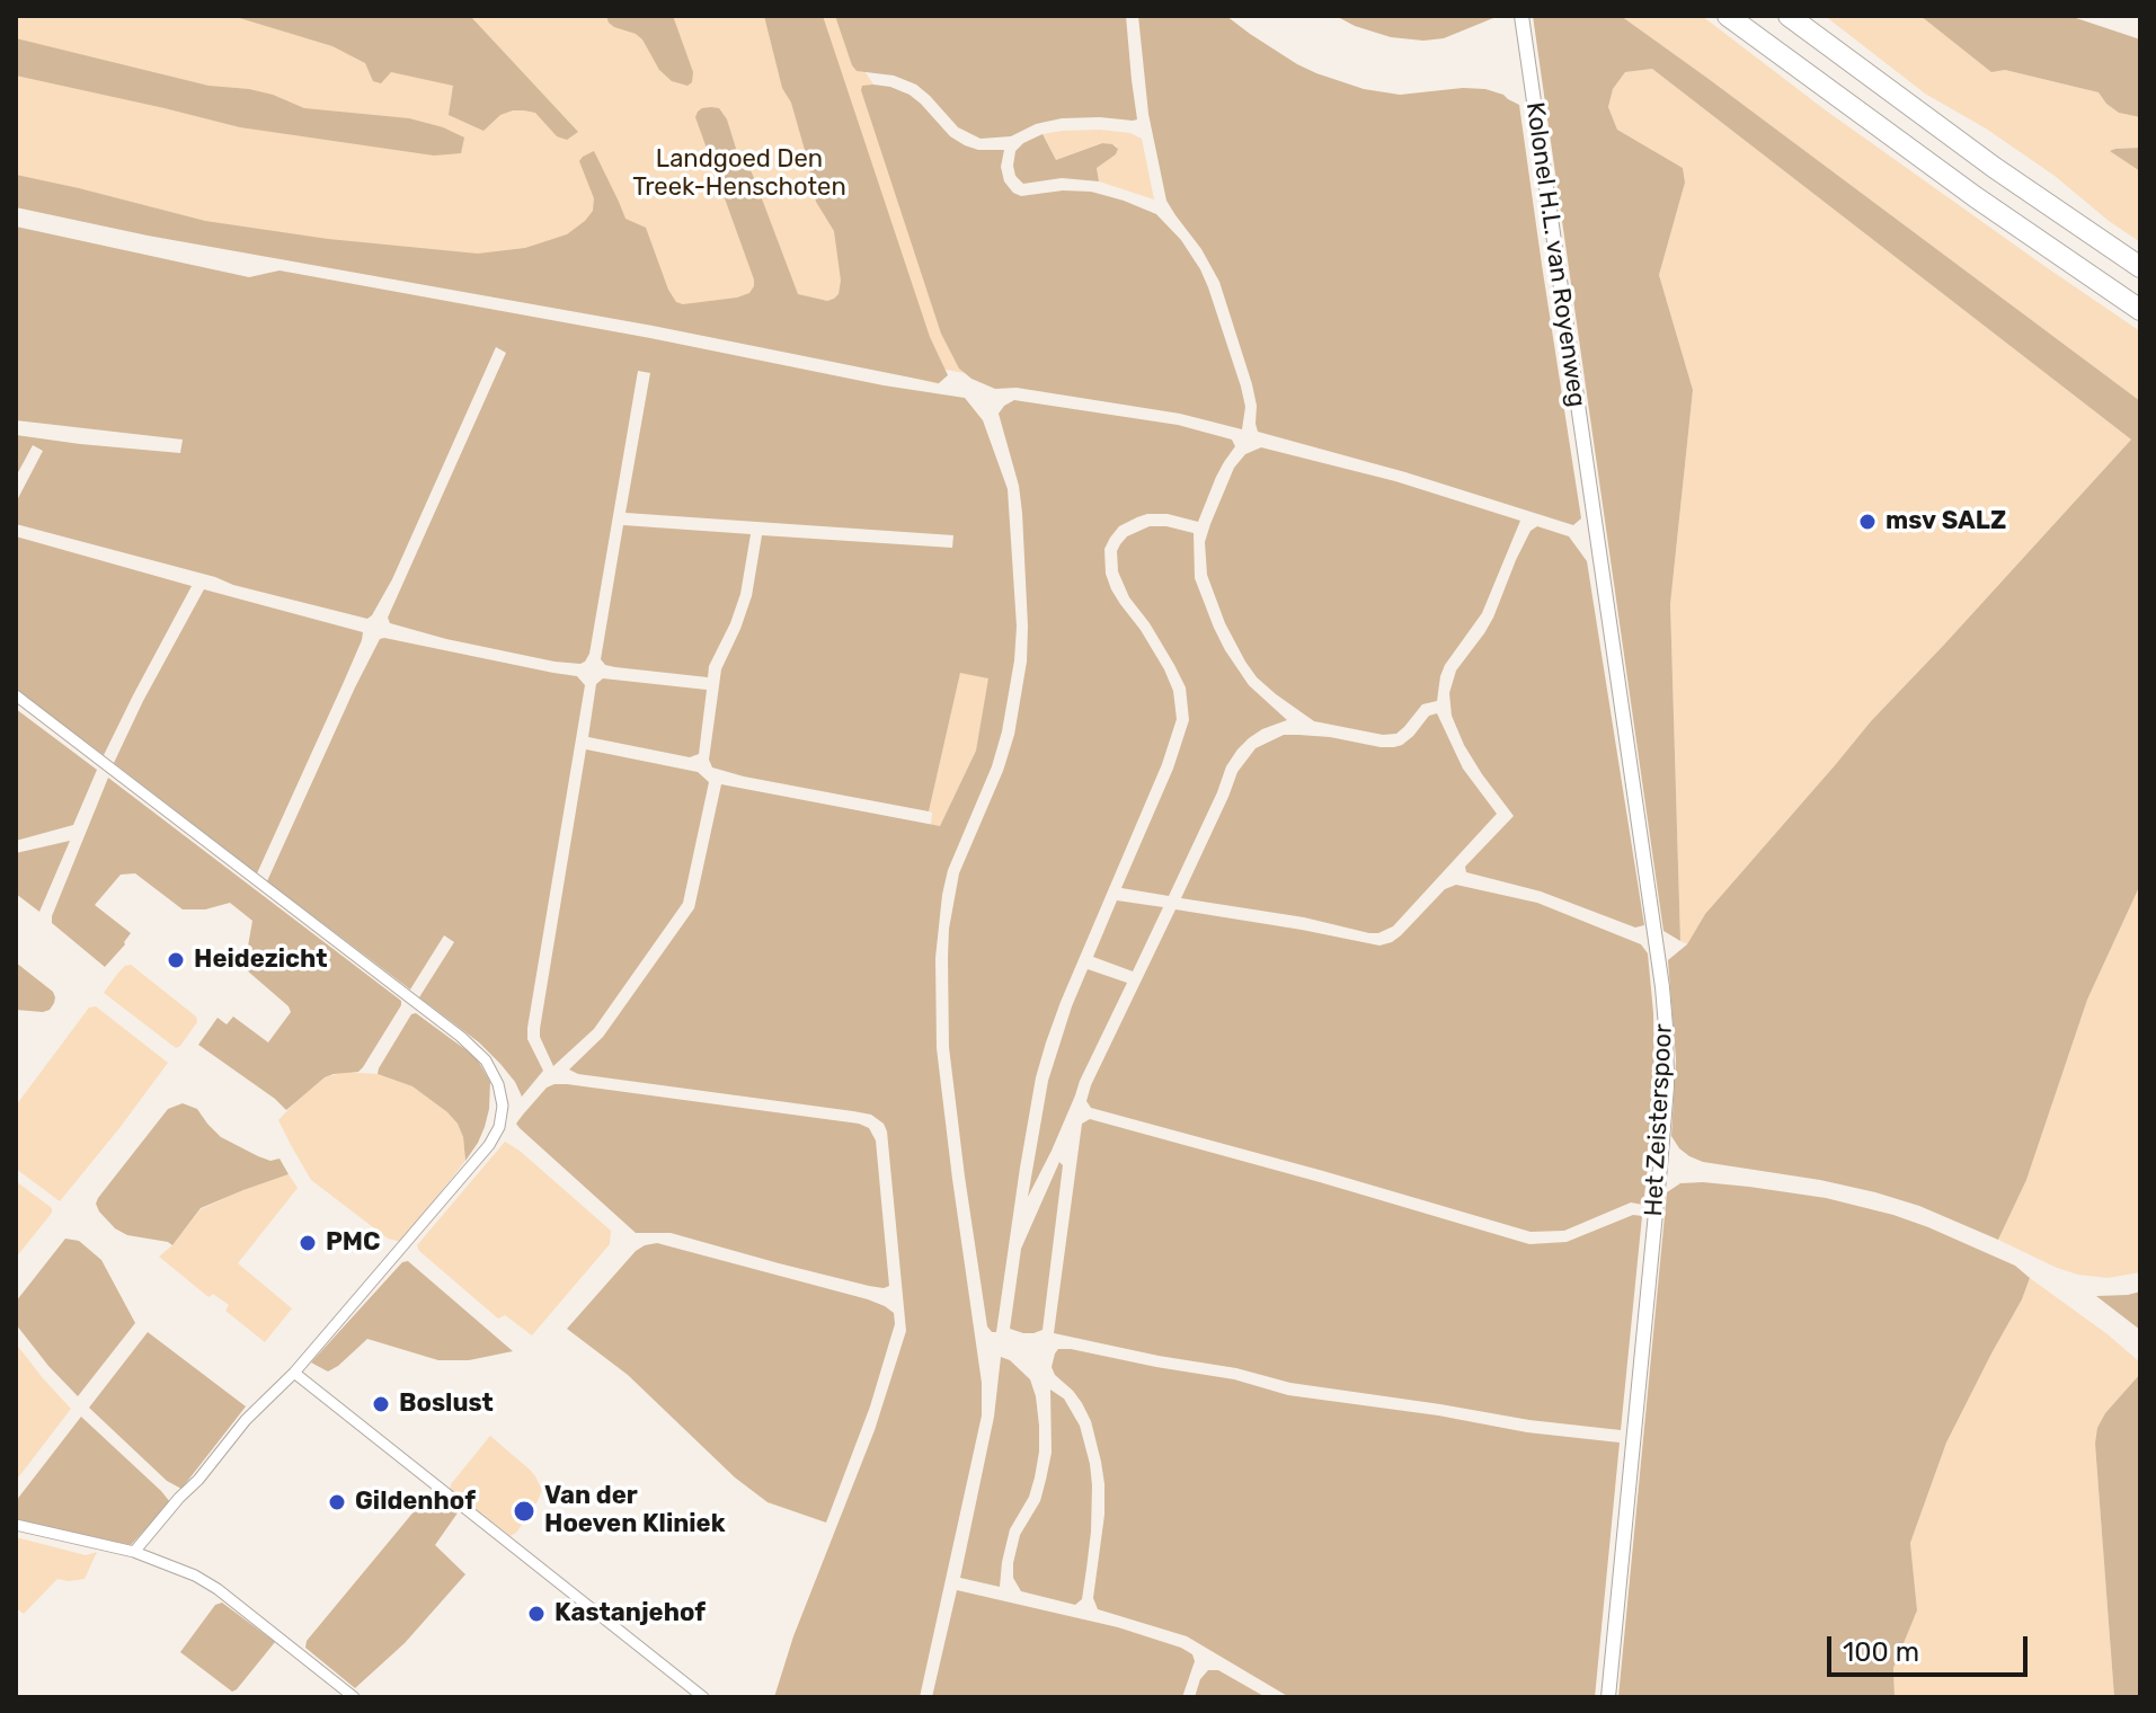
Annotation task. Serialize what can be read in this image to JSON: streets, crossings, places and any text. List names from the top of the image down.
{
  "streets": {
    "street": ["Kolonel H.L. van Royenweg", "Het Zeisterspoor"]
  },
  "crossings": [
    ["Kolonel H.L. van Royenweg", "Het Zeisterspoor"]
  ],
  "parks": ["Landgoed Den Treek-Henschoten"],
  "places": [
    "msv SALZ",
    "Heidezicht",
    "PMC",
    "Boslust",
    "Gildenhof",
    "Van der Hoeven Kliniek",
    "Kastanjehof"
  ],
  "scale_bar": "100 m"
}
